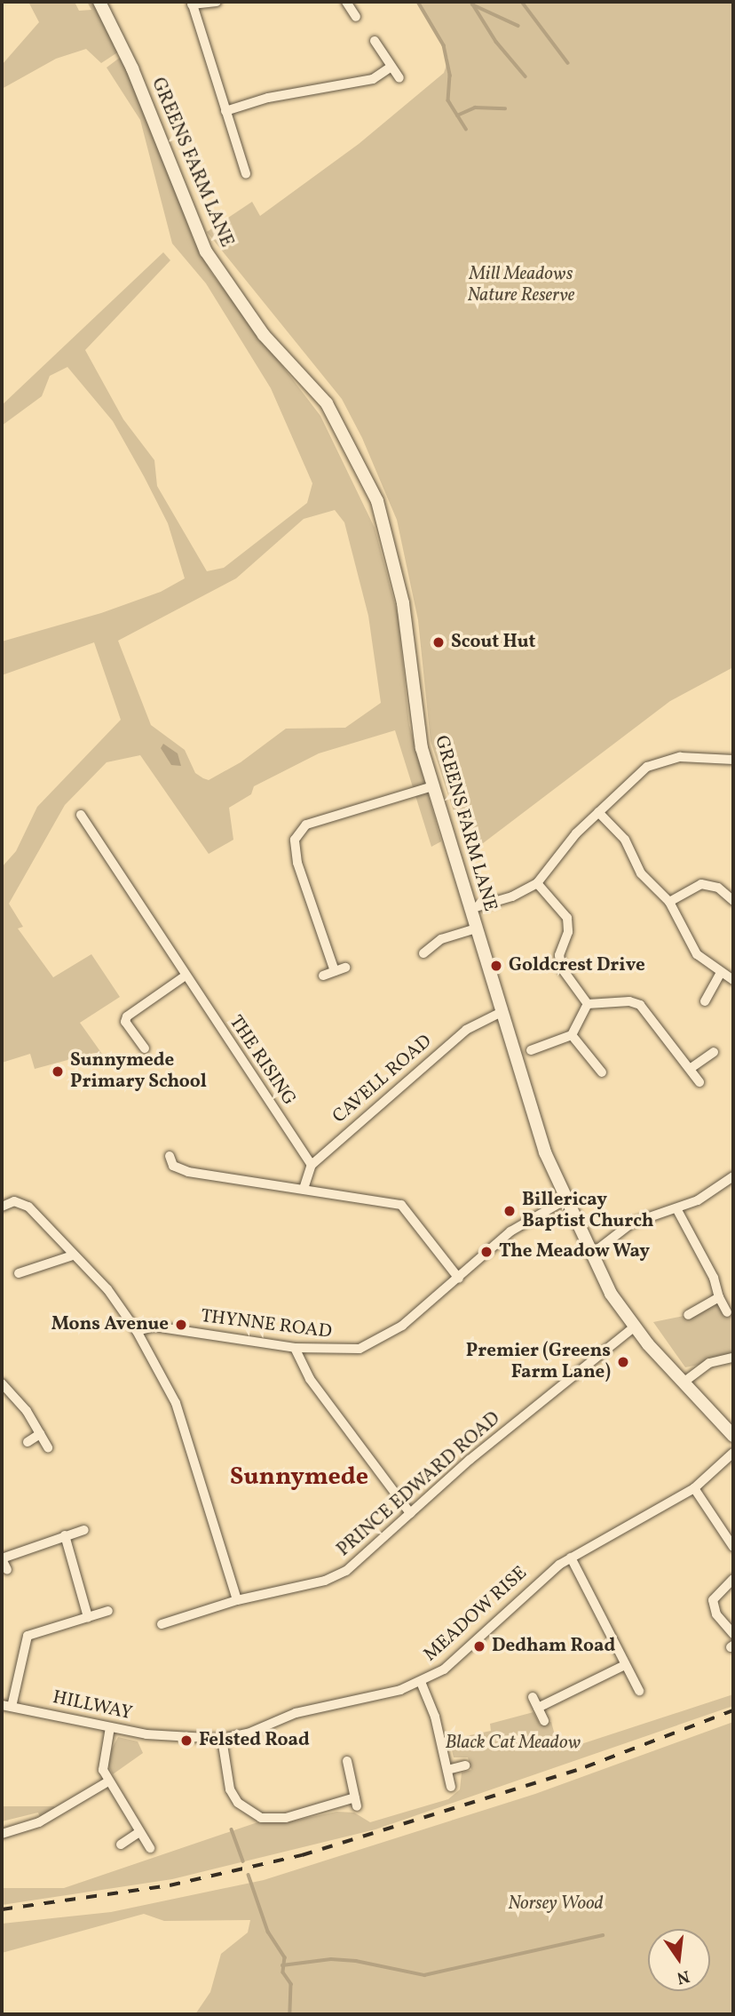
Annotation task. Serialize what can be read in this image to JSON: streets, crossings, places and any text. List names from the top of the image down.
{
  "streets": {
    "street": [
      "GREENS FARM LANE",
      "THE RISING",
      "CAVELL ROAD",
      "THYNNE ROAD",
      "PRINCE EDWARD ROAD",
      "MEADOW RISE",
      "HILLWAY"
    ]
  },
  "crossings": [
    ["GREENS FARM LANE", "CAVELL ROAD"],
    ["GREENS FARM LANE", "THYNNE ROAD"],
    ["GREENS FARM LANE", "PRINCE EDWARD ROAD"],
    ["THE RISING", "CAVELL ROAD"],
    ["MEADOW RISE", "HILLWAY"]
  ],
  "districts": ["Sunnymede"],
  "parks": ["Mill Meadows Nature Reserve", "Black Cat Meadow", "Norsey Wood"],
  "places": [
    "Scout Hut",
    "Goldcrest Drive",
    "Sunnymede Primary School",
    "Billericay Baptist Church",
    "The Meadow Way",
    "Mons Avenue",
    "Premier (Greens Farm Lane)",
    "Dedham Road",
    "Felsted Road"
  ],
  "north": "bottom"
}
